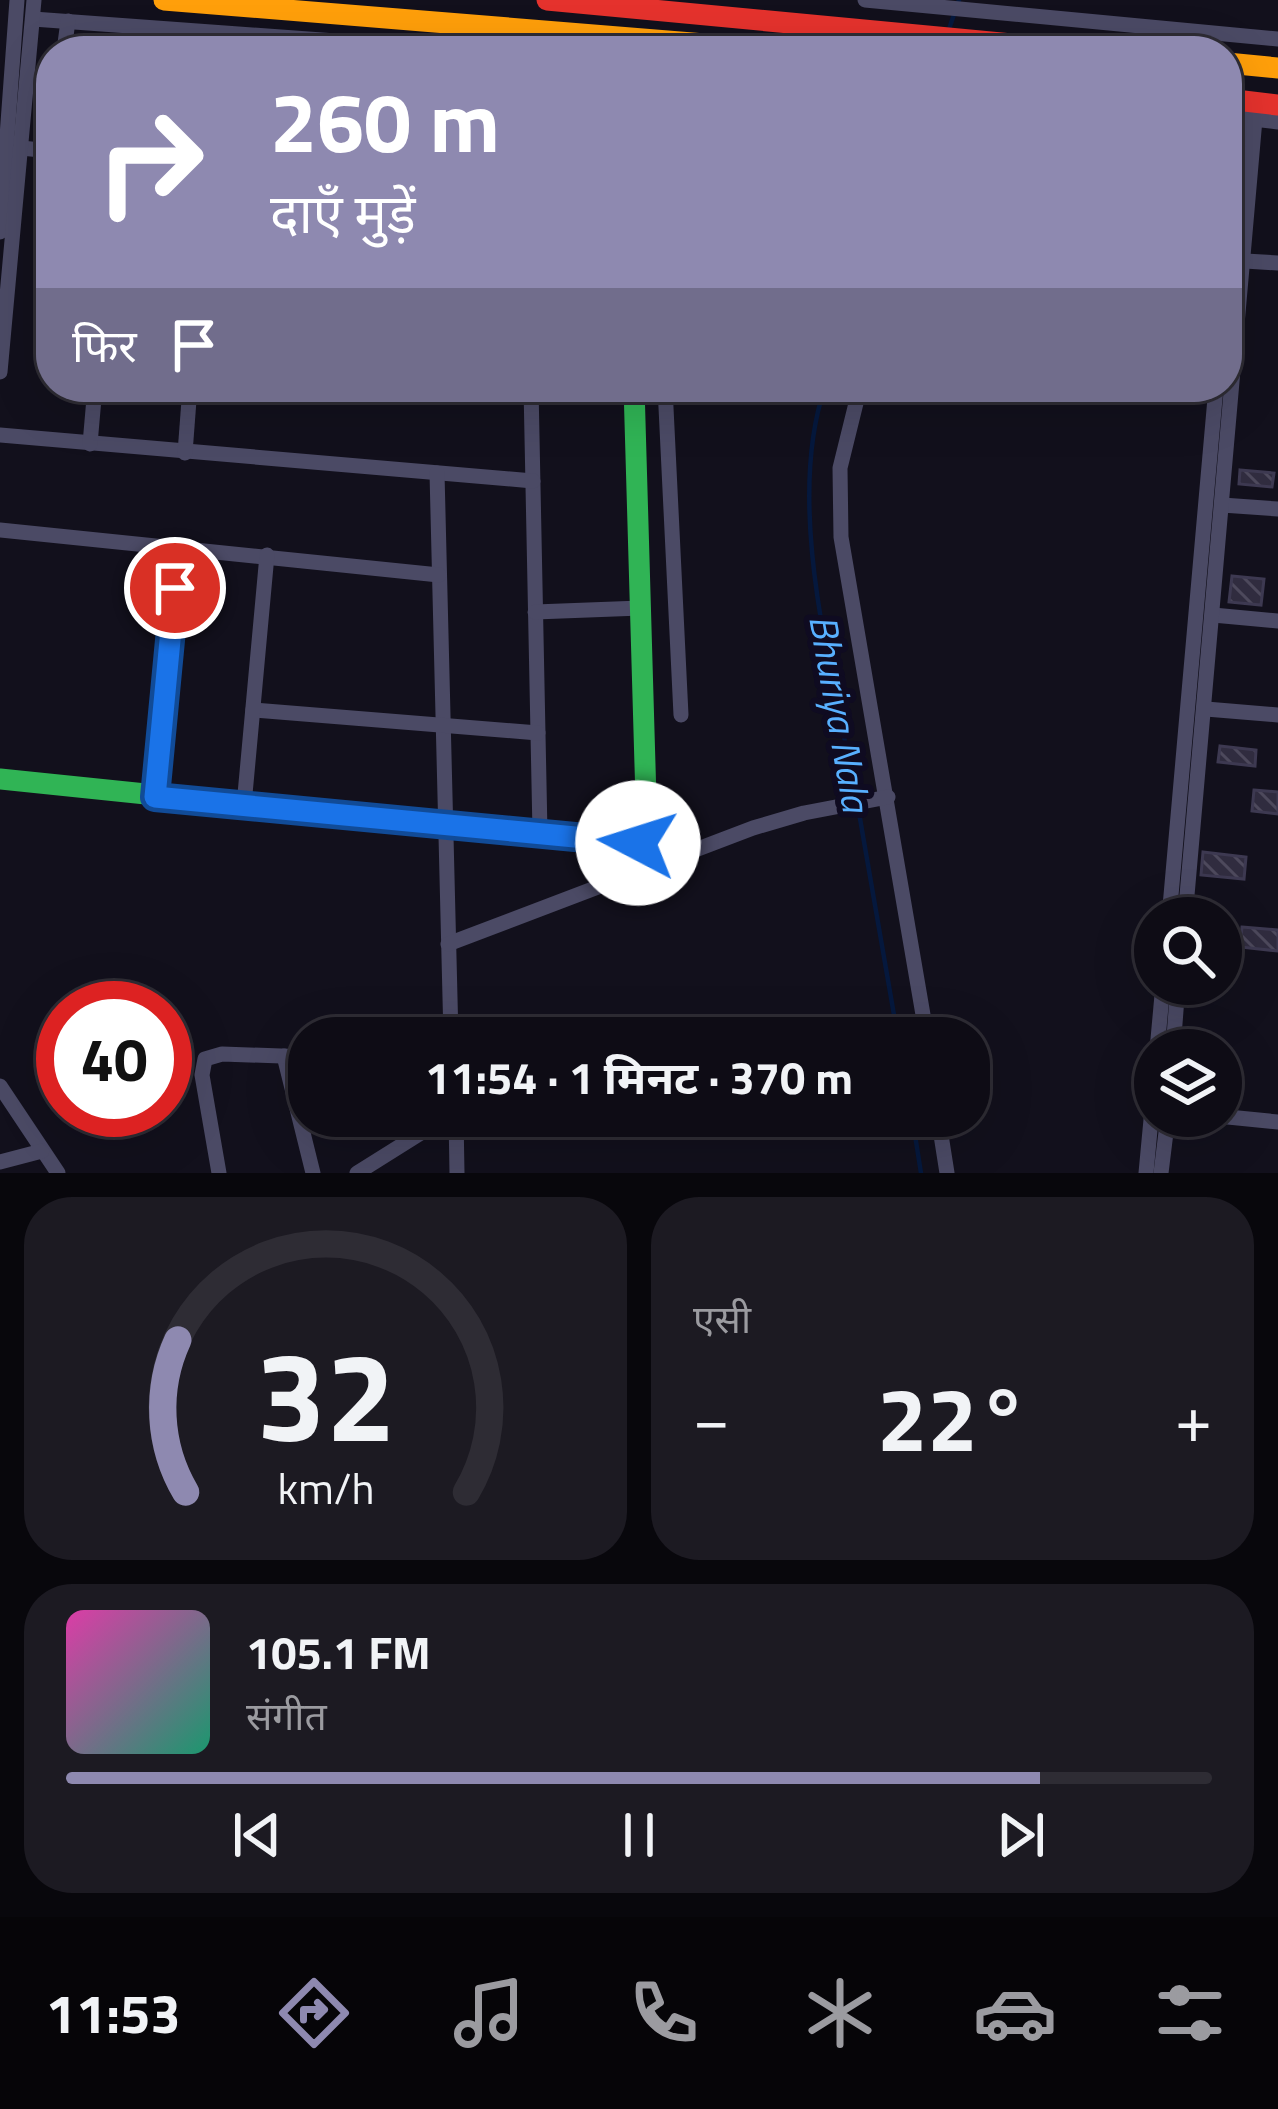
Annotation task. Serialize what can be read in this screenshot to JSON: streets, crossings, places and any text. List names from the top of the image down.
{
  "water": ["Bhuriya Nala"],
  "page": {
    "turn": ["260 m", "दाएँ मुड़ें"],
    "then": "फिर",
    "limit": "40",
    "trip": "11:54 · 1 मिनट · 370 m",
    "tile": "एसी",
    "heat": ["−", "22°", "+"],
    "song": ["105.1 FM", "संगीत"],
    "tabs": "11:53",
    "gauge": ["32", "km/h"]
  }
}
